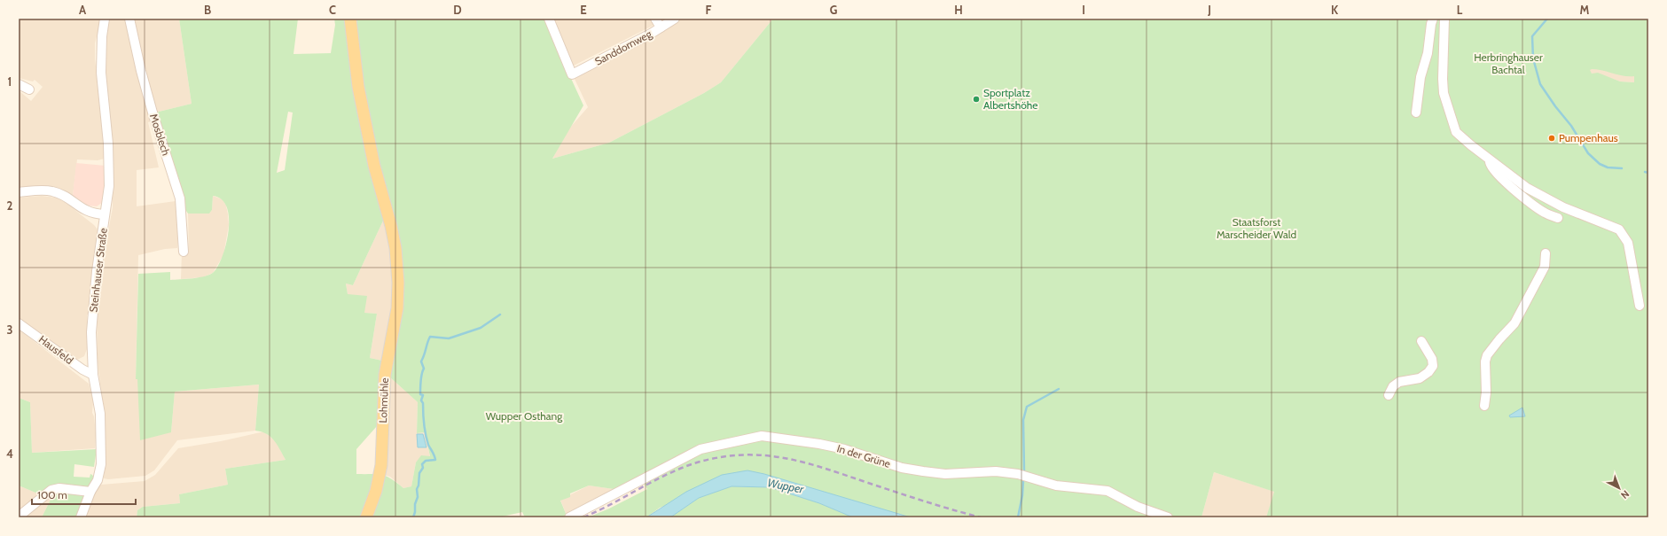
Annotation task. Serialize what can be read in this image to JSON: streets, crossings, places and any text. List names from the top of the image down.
{
  "streets": {
    "main road": ["Lohmühle"],
    "street": [
      "Sanddornweg",
      "Mosblech",
      "Steinhauser Straße",
      "Hausfeld",
      "In der Grüne"
    ]
  },
  "crossings": [
    ["Steinhauser Straße", "Hausfeld"]
  ],
  "water": ["Wupper"],
  "parks": ["Herbringhauser Bachtal", "Staatsforst Marscheider Wald", "Wupper Osthang"],
  "places": ["Sportplatz Albertshöhe", "Pumpenhaus"],
  "scale_bar": "100 m",
  "north": "bottom right",
  "grid": {
    "columns": [
      "A",
      "B",
      "C",
      "D",
      "E",
      "F",
      "G",
      "H",
      "I",
      "J",
      "K",
      "L",
      "M"
    ],
    "rows": [
      "1",
      "2",
      "3",
      "4"
    ]
  }
}
